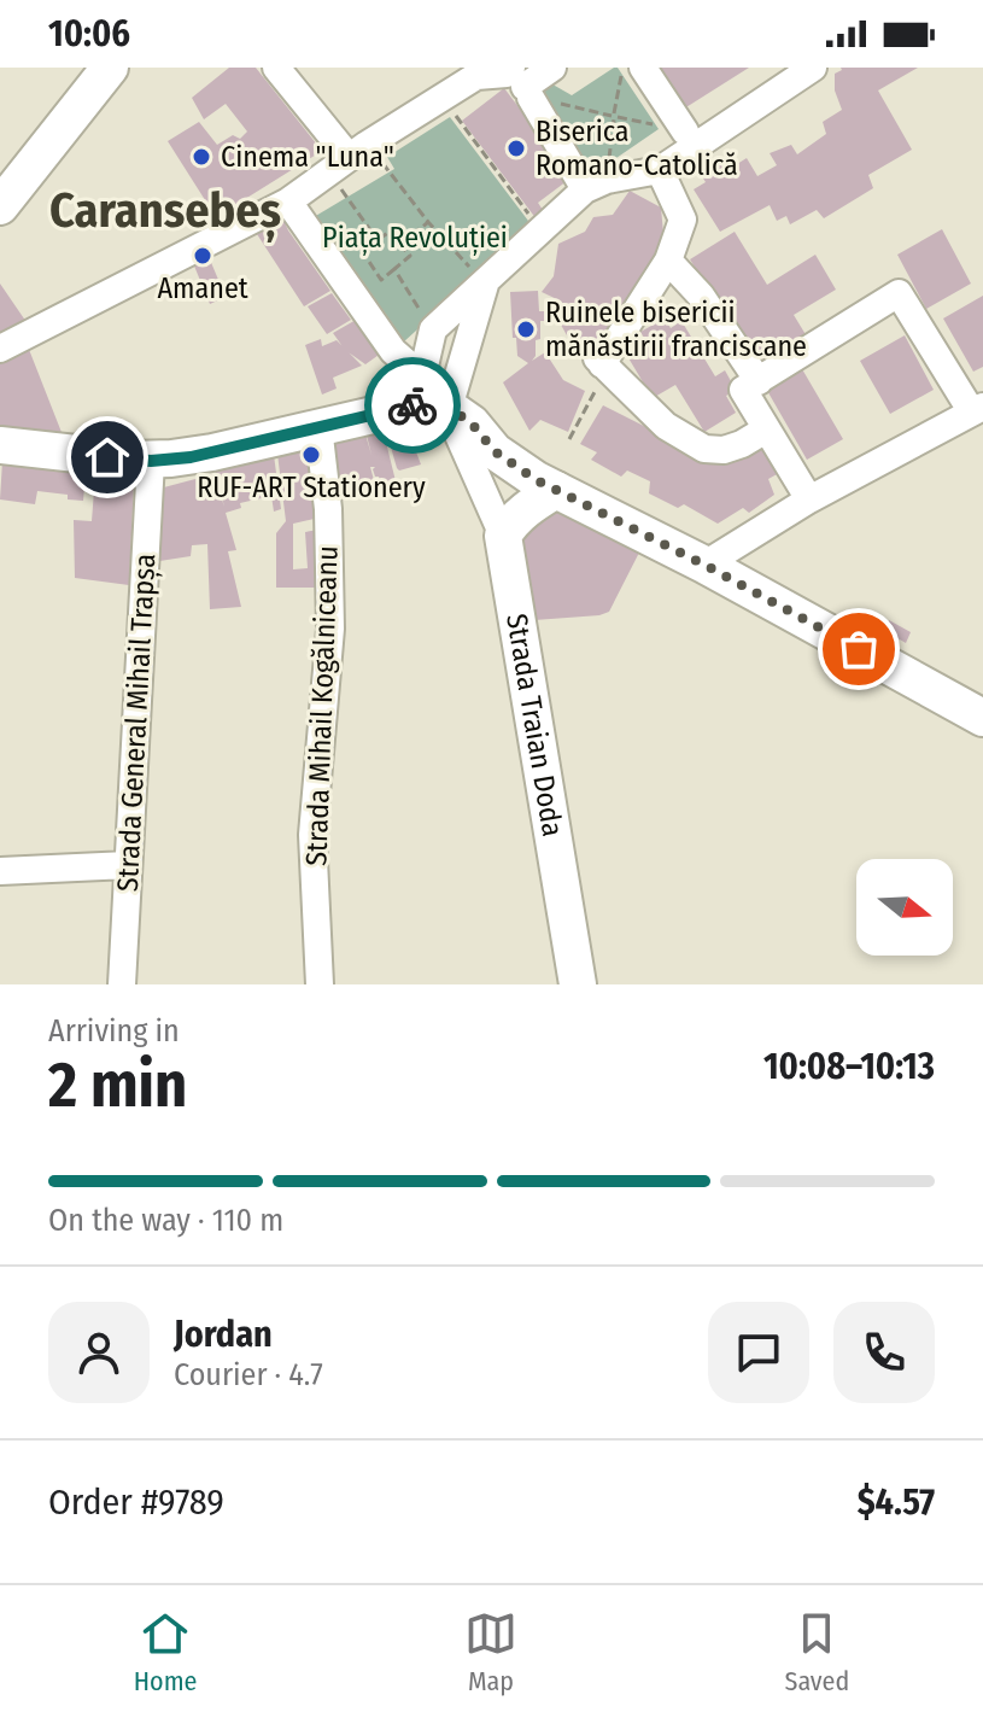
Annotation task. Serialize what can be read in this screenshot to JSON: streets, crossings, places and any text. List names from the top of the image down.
{
  "streets": {
    "main road": ["Strada Traian Doda"],
    "street": ["Strada Mihail Kogălniceanu", "Strada General Mihail Trapșa"]
  },
  "districts": ["Caransebeș"],
  "parks": ["Piața Revoluției"],
  "places": [
    "Biserica Romano-Catolică",
    "Cinema \"Luna\"",
    "Amanet",
    "Ruinele bisericii mănăstirii franciscane",
    "RUF-ART Stationery"
  ],
  "north": "right",
  "page": {
    "status": "10:06",
    "heading": ["2 min", "Arriving in", "10:08–10:13"],
    "panel": [
      "Jordan",
      "Courier · 4.7",
      "Order #9789",
      "$4.57"
    ],
    "bar": "On the way · 110 m",
    "tabs": ["Home", "Map", "Saved"]
  }
}
